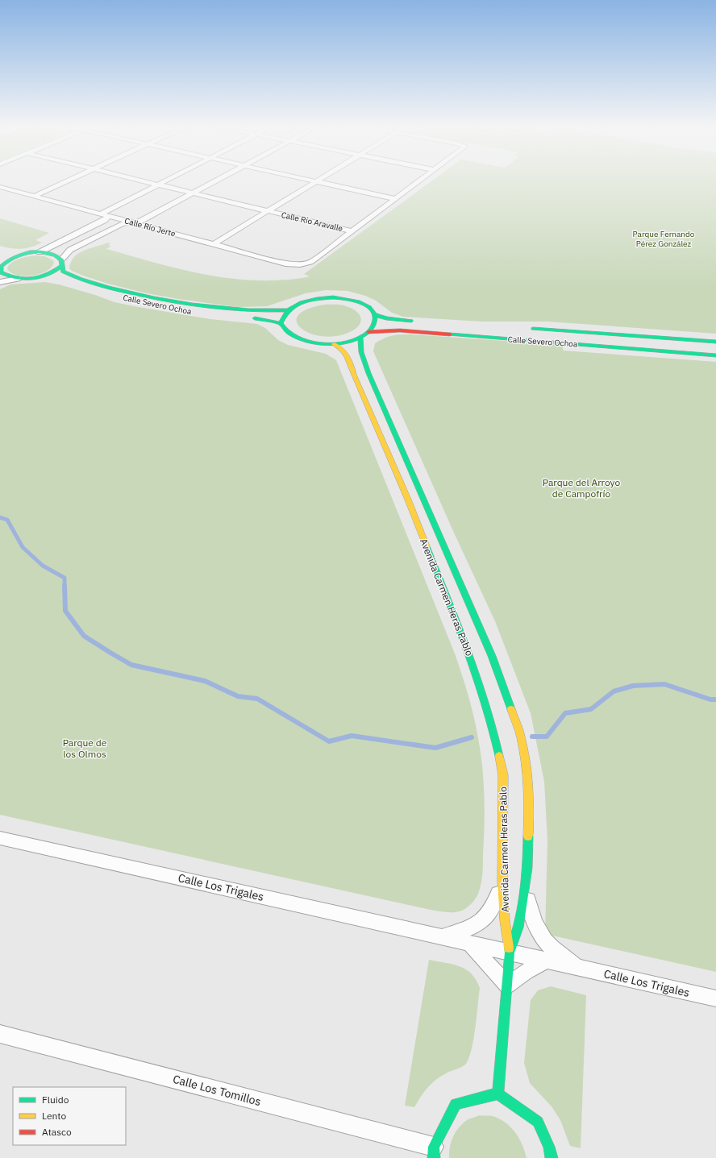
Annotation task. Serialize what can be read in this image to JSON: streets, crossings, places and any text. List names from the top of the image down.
{
  "streets": {
    "main road": ["Calle Severo Ochoa", "Avenida Carmen Heras Pablo"],
    "street": [
      "Calle Río Aravalle",
      "Calle Río Jerte",
      "Calle Los Trigales",
      "Calle Los Tomillos"
    ]
  },
  "crossings": [
    ["Calle Río Aravalle", "Calle Río Jerte"],
    ["Avenida Carmen Heras Pablo", "Calle Los Trigales"]
  ],
  "parks": ["Parque Fernando Pérez González", "Parque del Arroyo de Campofrío", "Parque de los Olmos"],
  "legend": ["Fluido", "Lento", "Atasco"]
}
